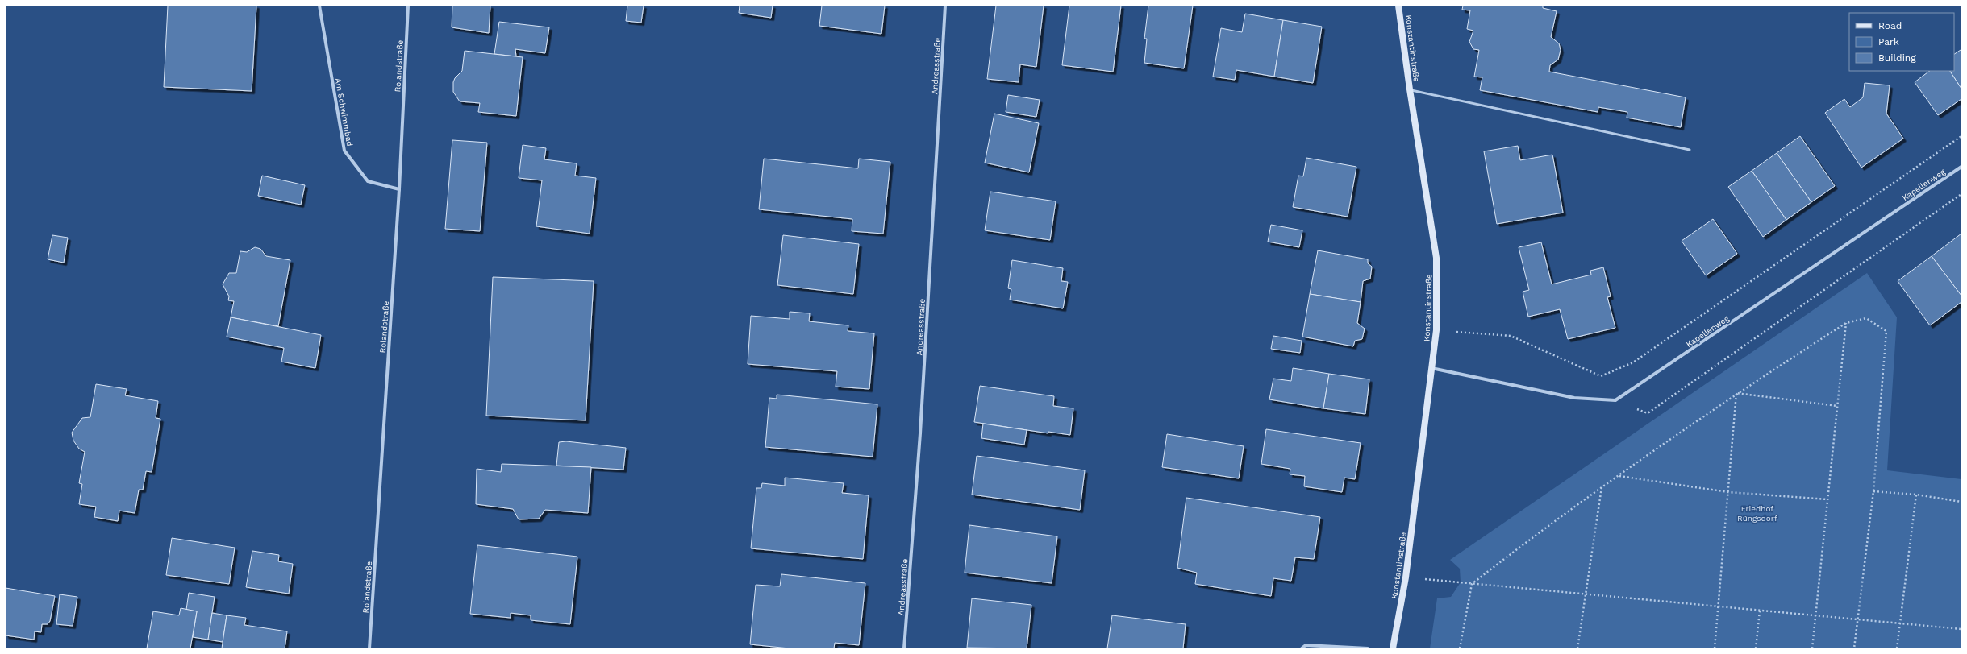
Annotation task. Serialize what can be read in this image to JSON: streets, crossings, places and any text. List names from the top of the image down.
{
  "streets": {
    "main road": ["Konstantinstraße"],
    "street": [
      "Rolandstraße",
      "Andreasstraße",
      "Am Schwimmbad",
      "Kapellenweg"
    ]
  },
  "crossings": [
    ["Rolandstraße", "Am Schwimmbad"]
  ],
  "parks": ["Friedhof Rüngsdorf"],
  "legend": ["Road", "Park", "Building"]
}
